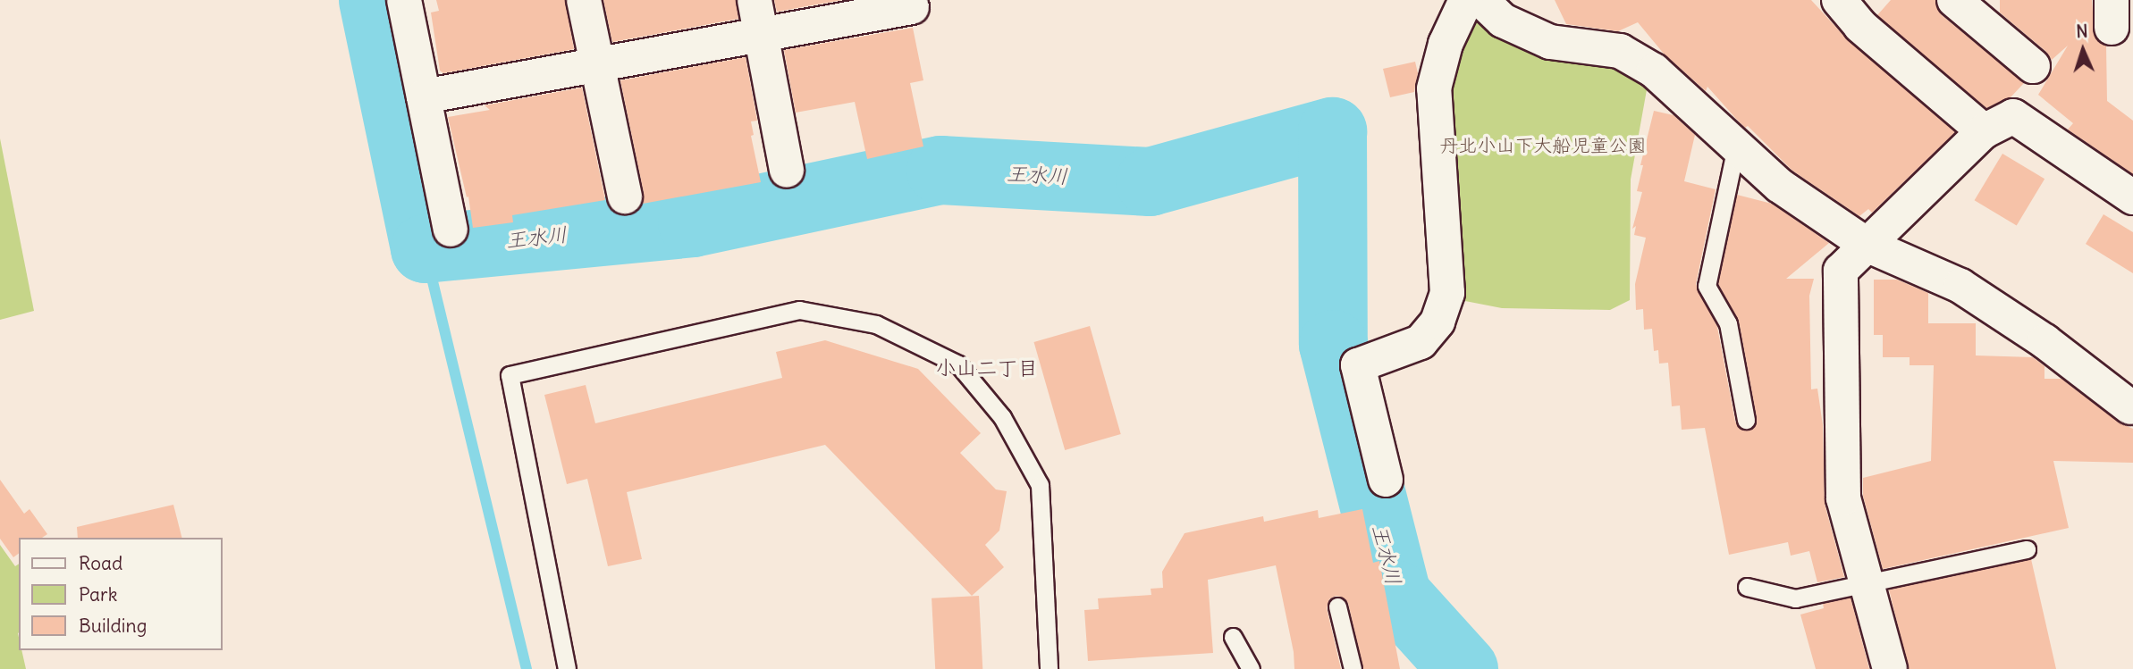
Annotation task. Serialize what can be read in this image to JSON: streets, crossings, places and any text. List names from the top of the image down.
{
  "districts": ["小山二丁目"],
  "water": ["王水川"],
  "parks": ["丹北小山下大船児童公園"],
  "legend": ["Road", "Park", "Building"],
  "north": "top"
}
